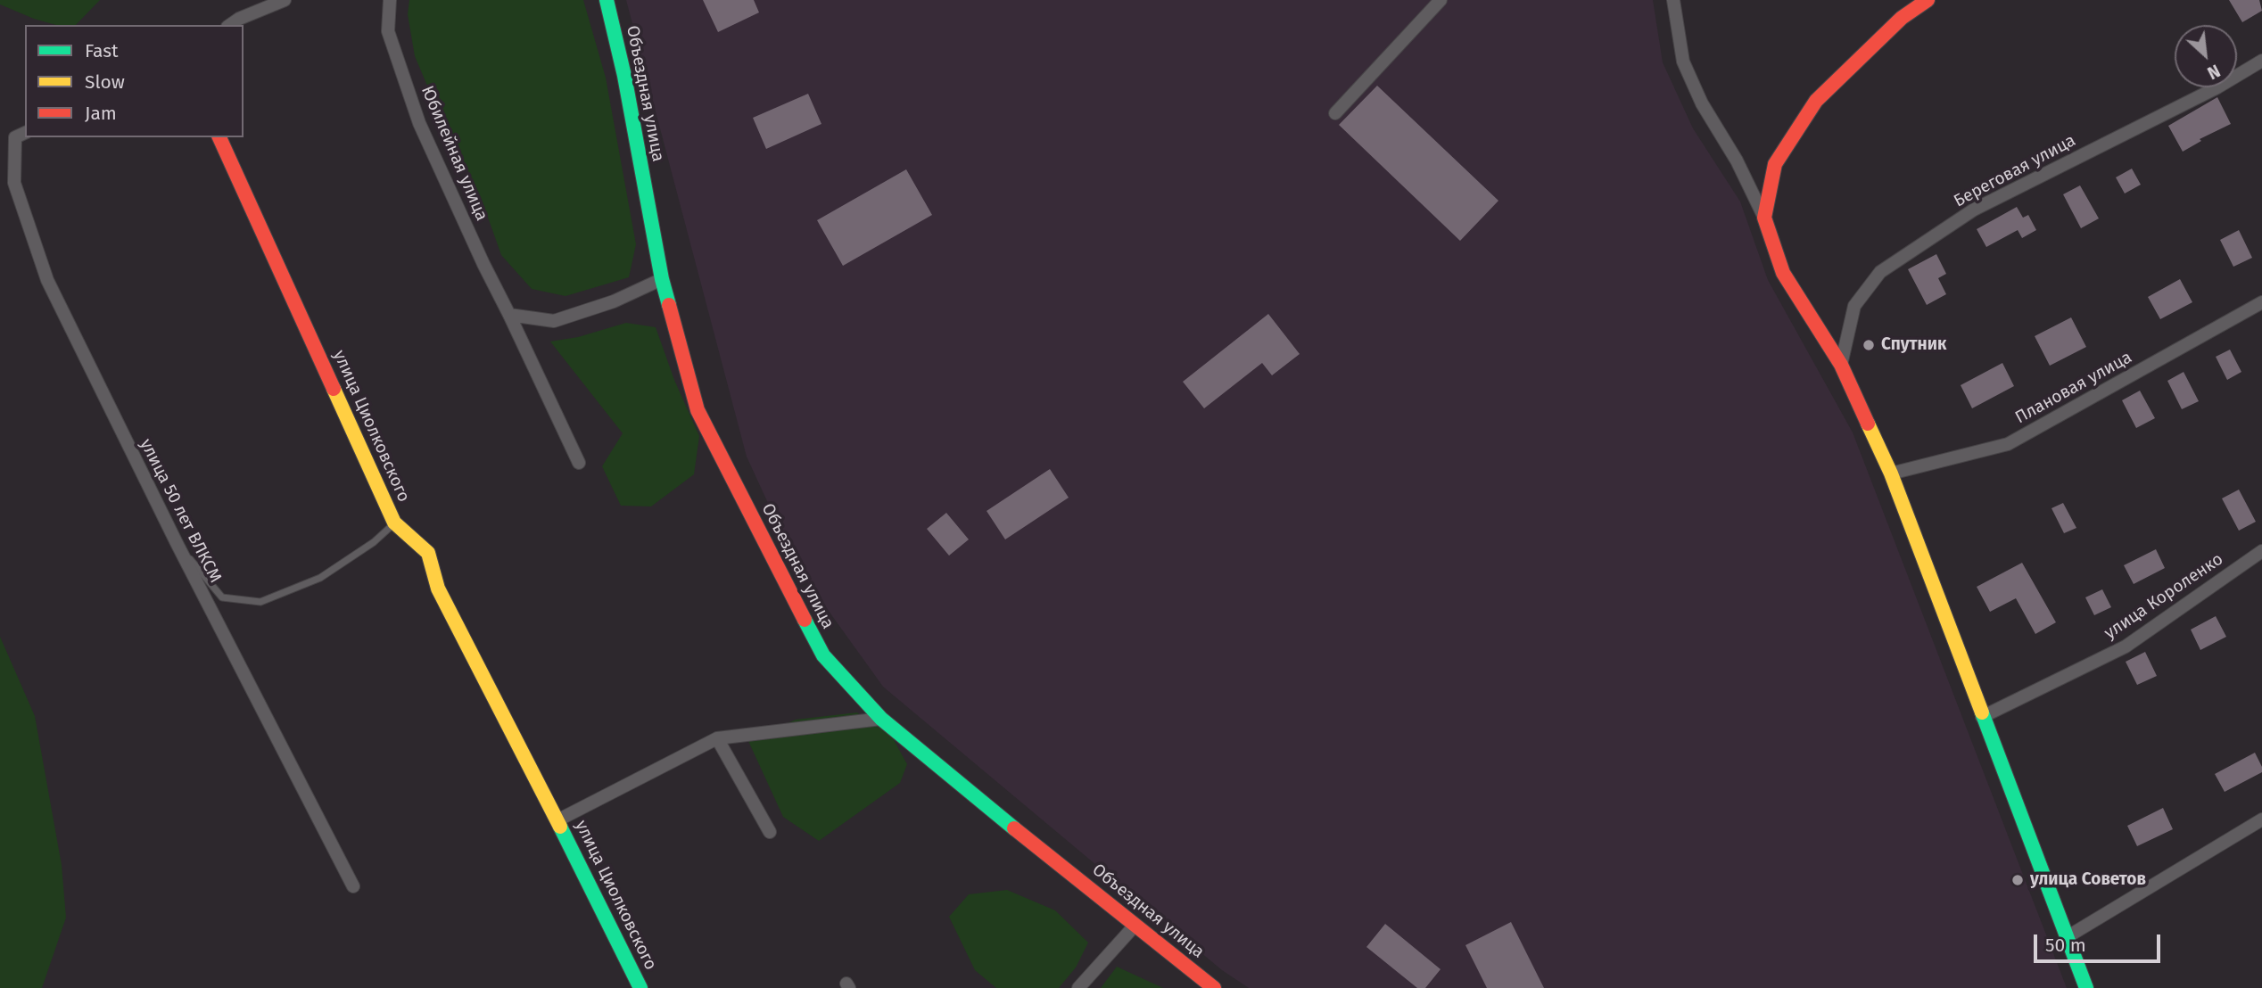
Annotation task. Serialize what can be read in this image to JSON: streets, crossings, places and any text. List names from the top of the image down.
{
  "streets": {
    "street": [
      "Объездная улица",
      "Юбилейная улица",
      "Береговая улица",
      "Плановая улица",
      "улица Циолковского",
      "улица 50 лет ВЛКСМ",
      "улица Короленко"
    ]
  },
  "crossings": [
    ["Объездная улица", "улица Циолковского"]
  ],
  "places": ["Спутник", "улица Советов"],
  "legend": ["Fast", "Slow", "Jam"],
  "scale_bar": "50 m",
  "north": "bottom right"
}
